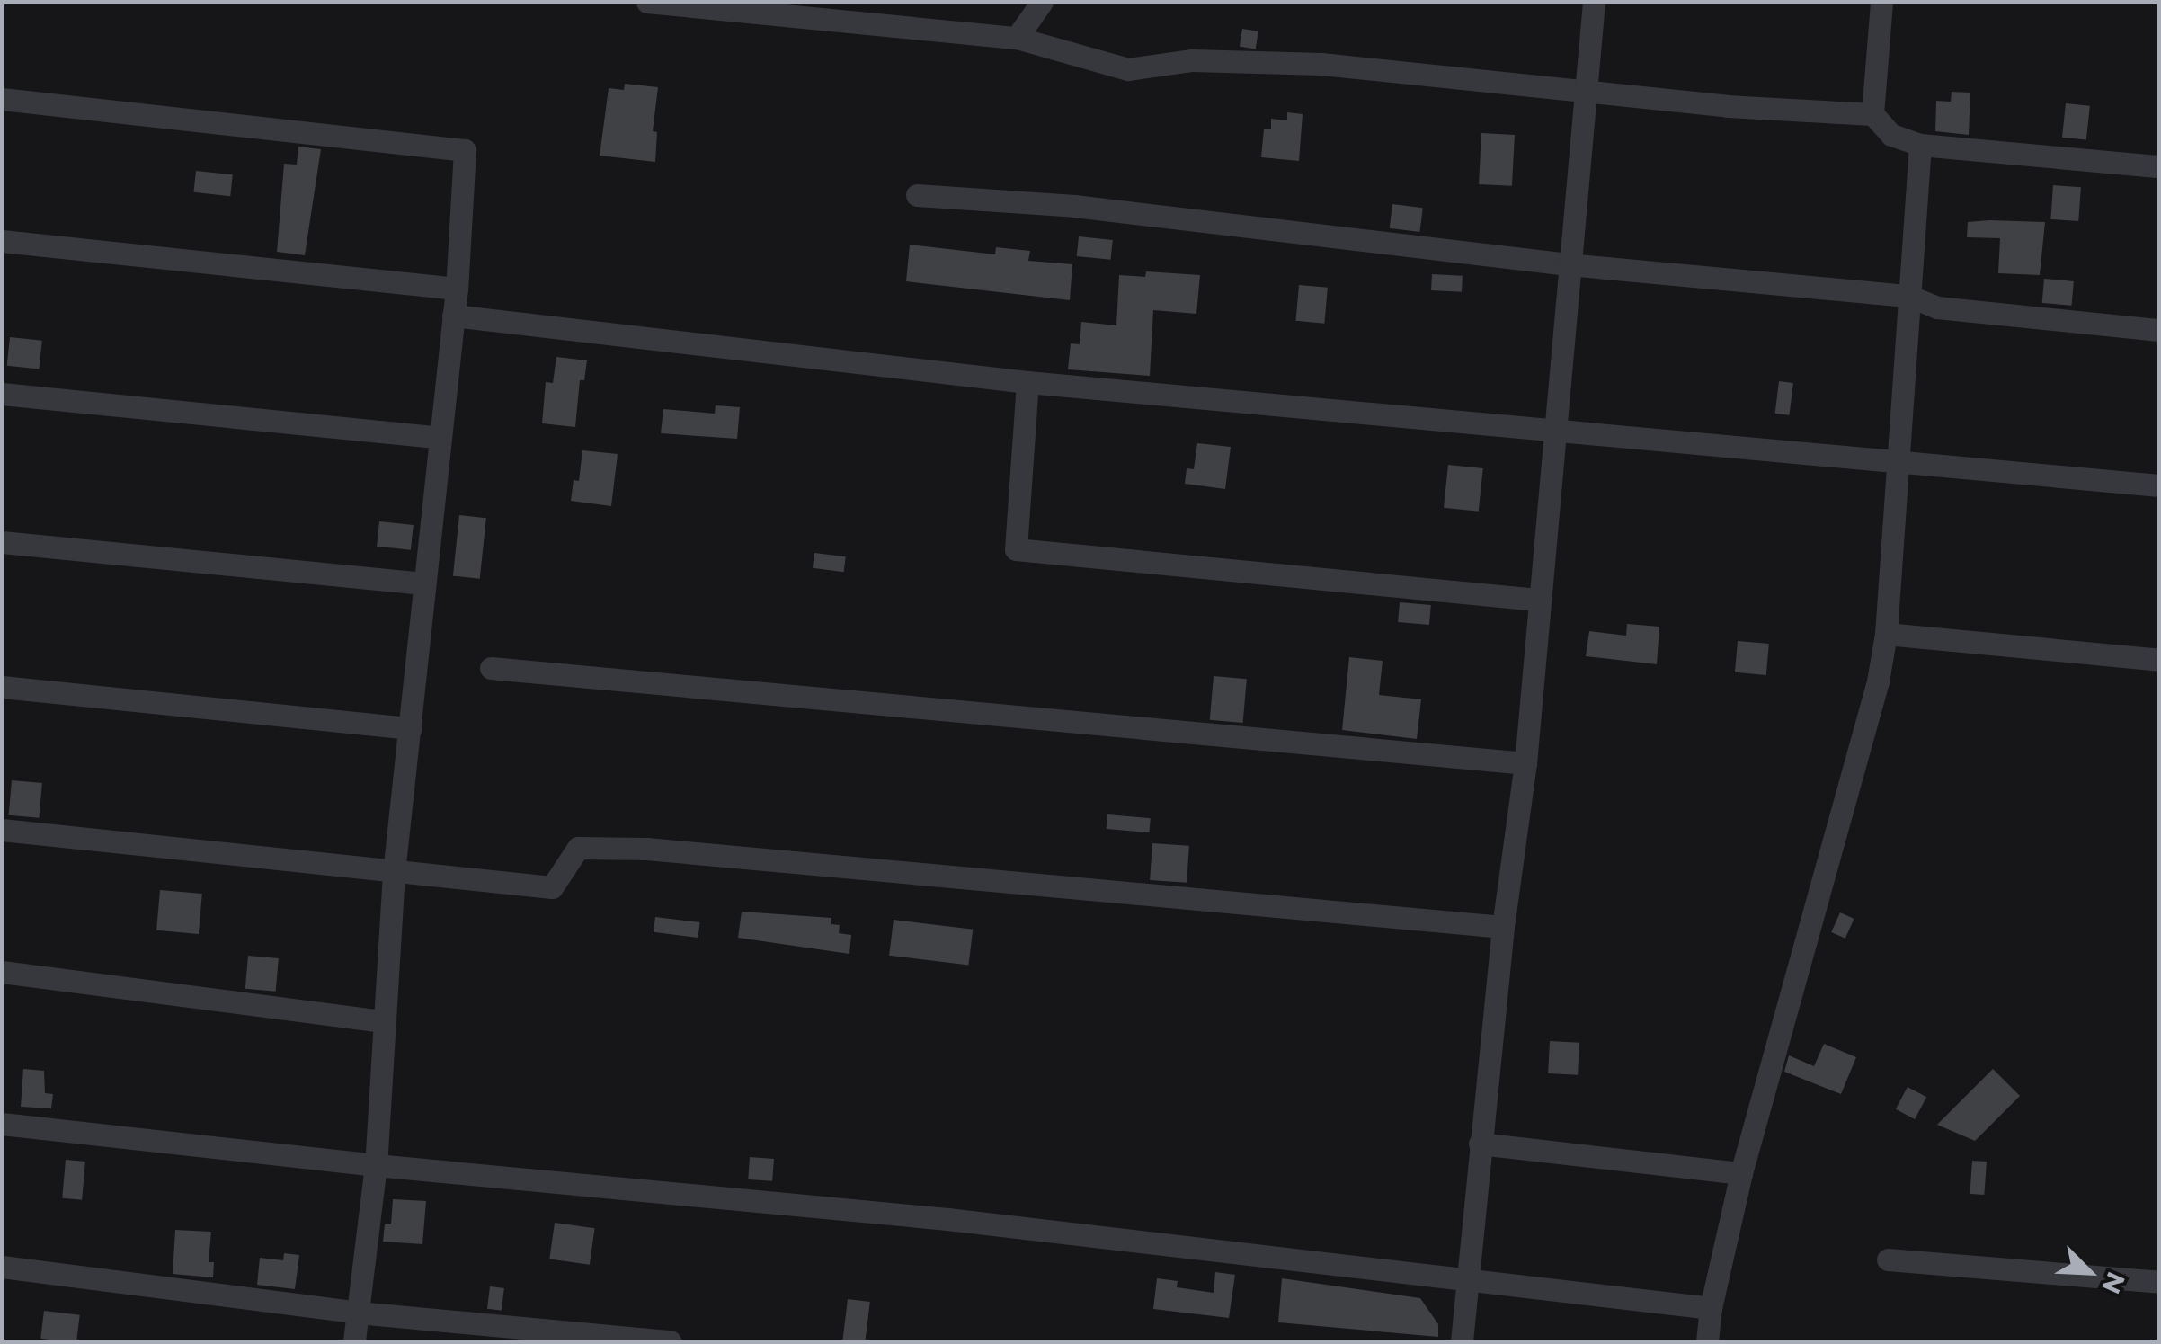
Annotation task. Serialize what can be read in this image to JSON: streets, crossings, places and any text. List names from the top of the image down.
{
  "north": "bottom right"
}
